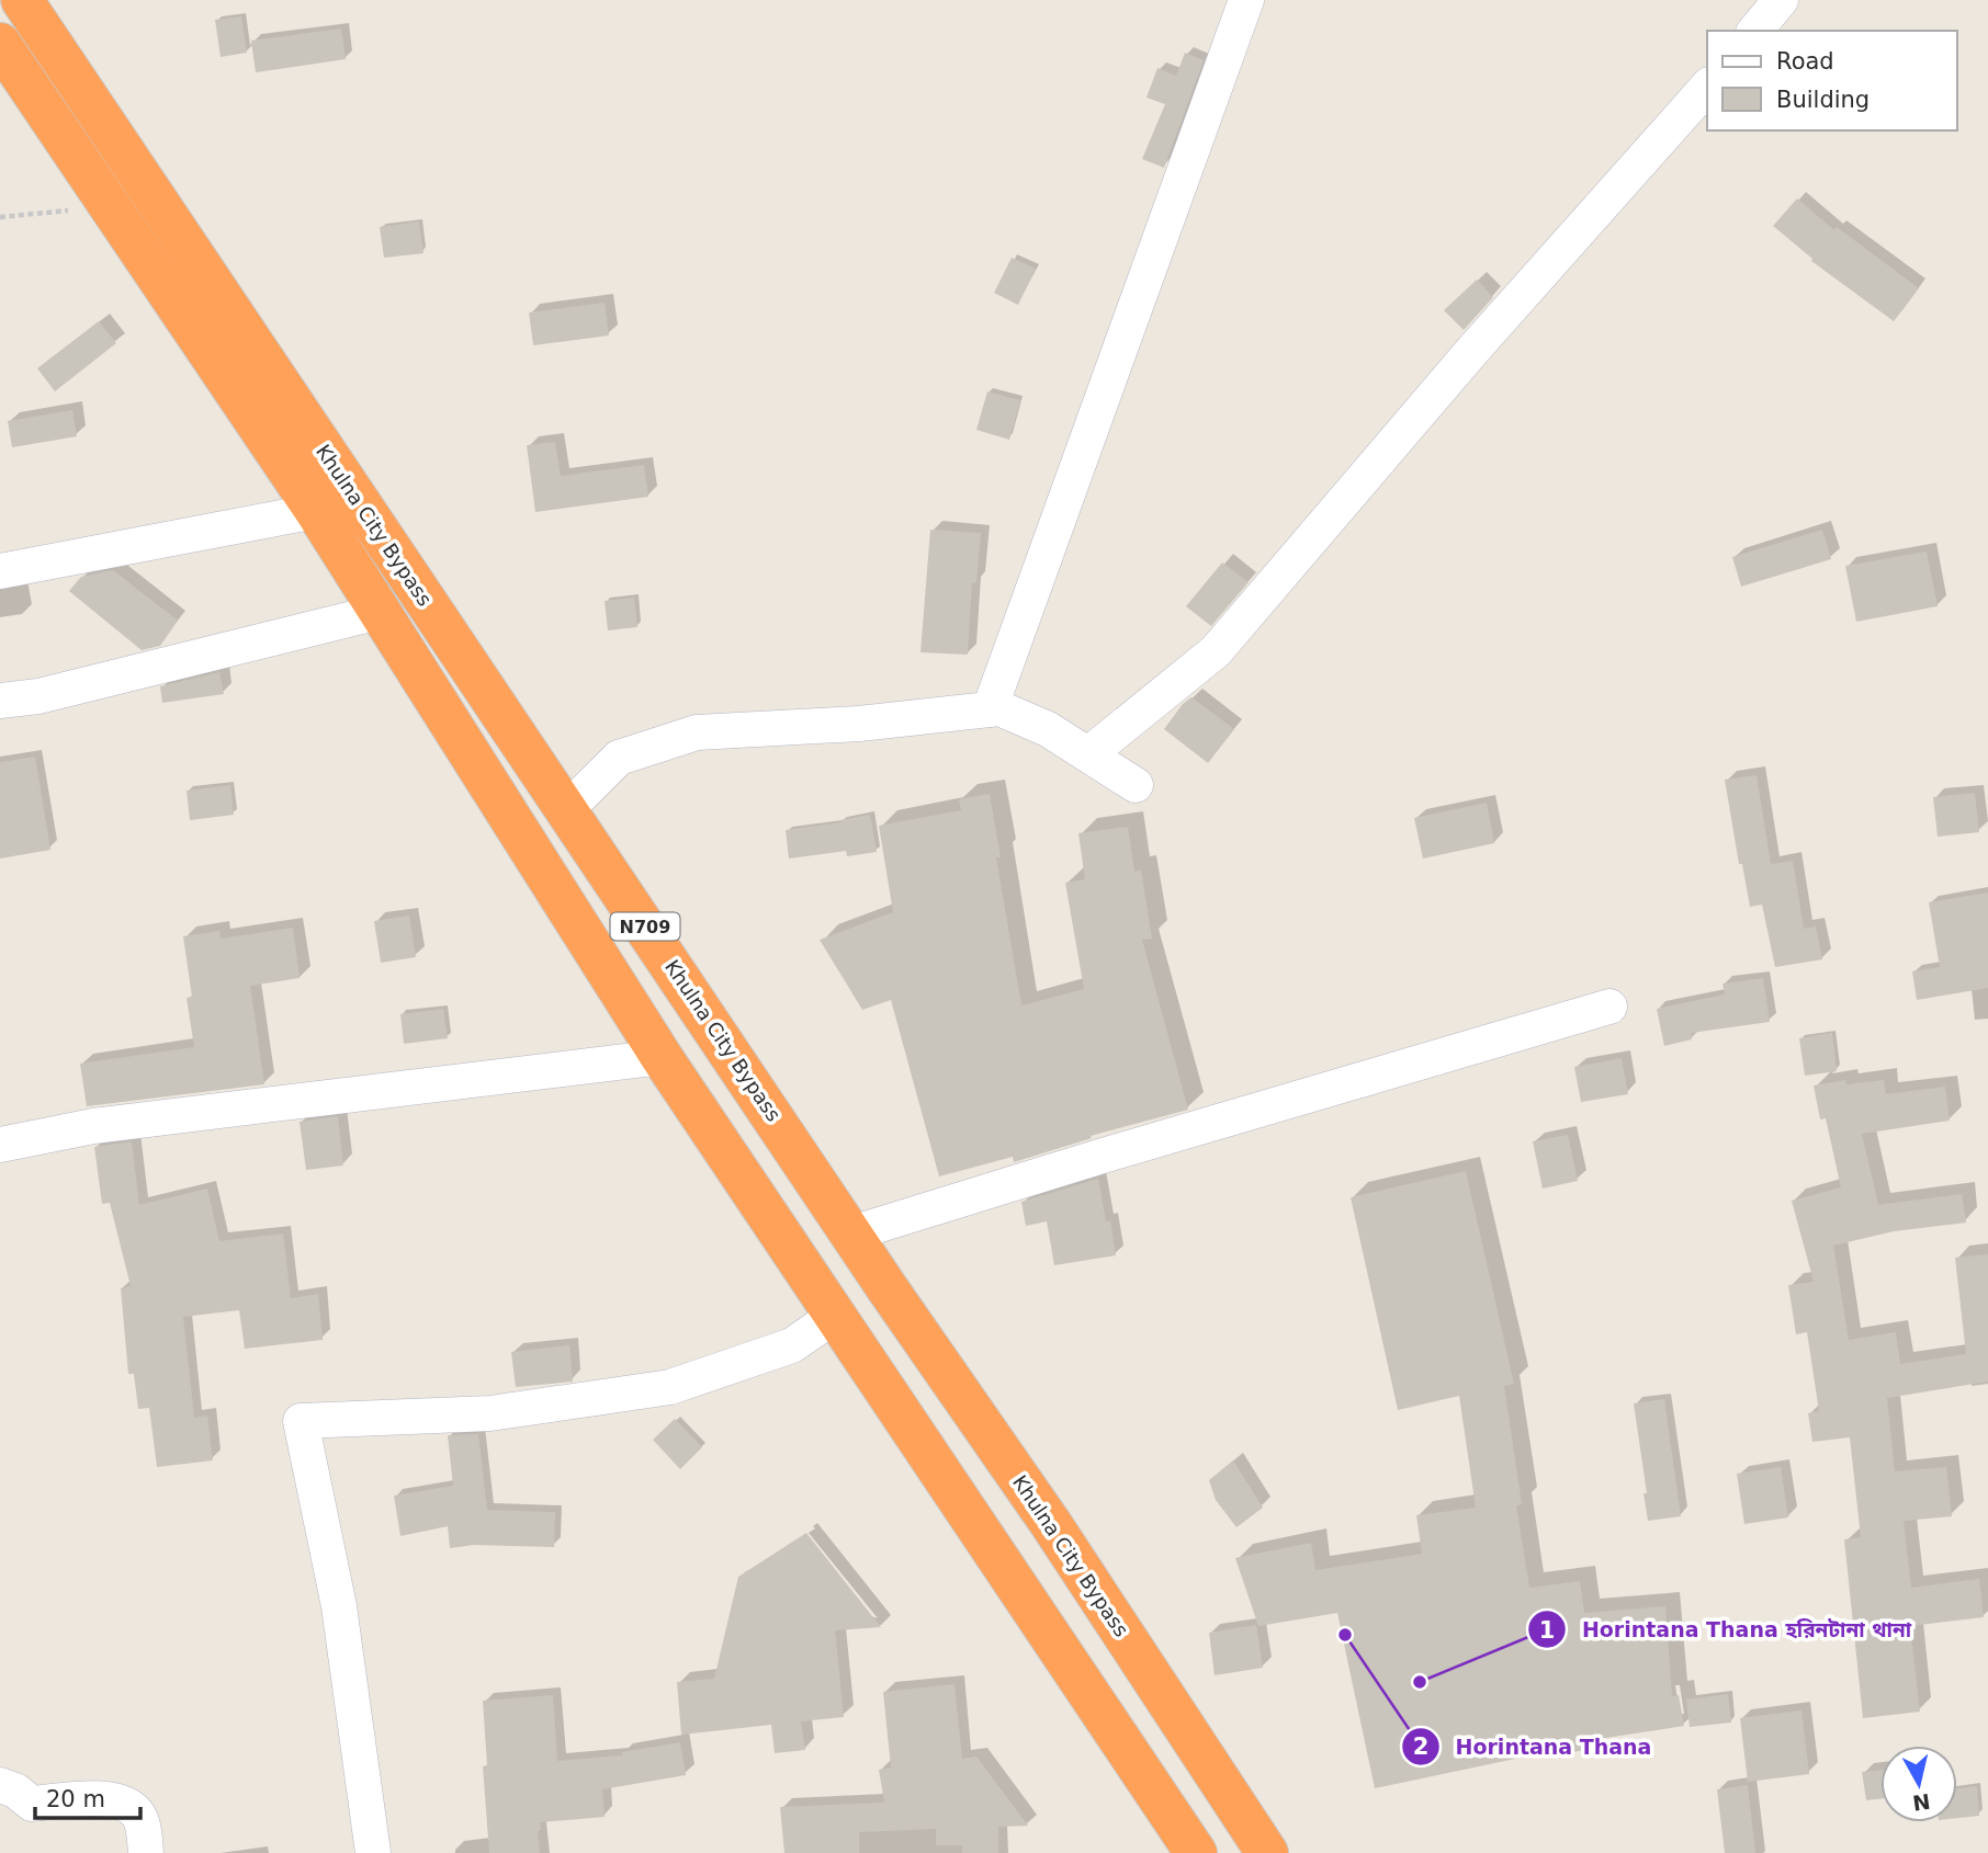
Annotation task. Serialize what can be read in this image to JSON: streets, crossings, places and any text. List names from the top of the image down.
{
  "streets": {
    "highway": ["Khulna City Bypass", "N709"]
  },
  "places": ["Horintana Thana", "Horintana Thana হরিনটানা থানা"],
  "legend": ["Road", "Building"],
  "scale_bar": "20 m",
  "north": "bottom"
}
